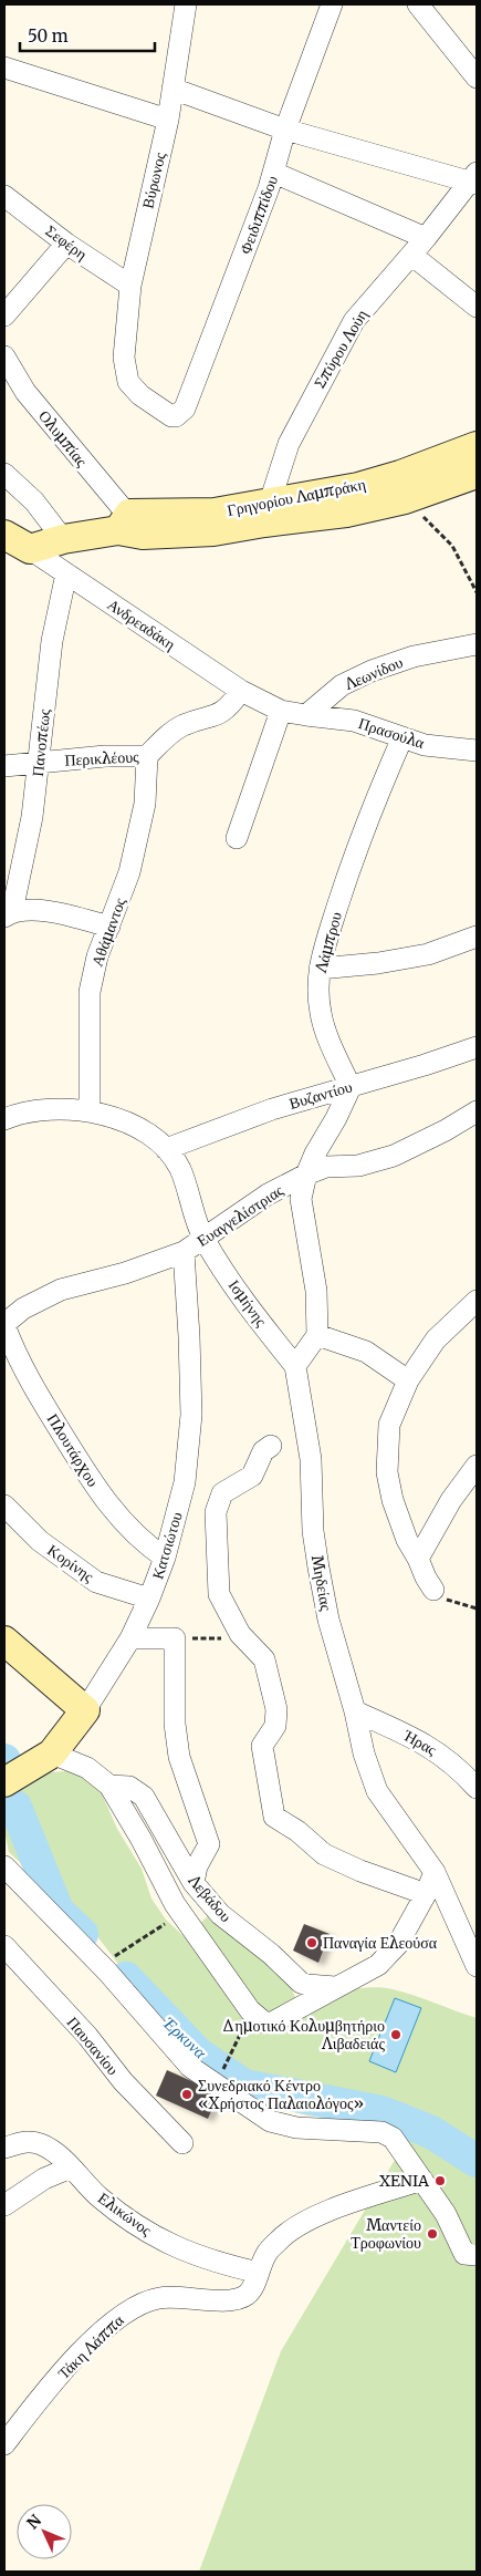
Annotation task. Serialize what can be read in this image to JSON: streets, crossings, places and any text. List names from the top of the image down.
{
  "streets": {
    "street": [
      "Βύρωνος",
      "Φειδιππίδου",
      "Σεφέρη",
      "Σπύρου Λούη",
      "Ολυμπίας",
      "Γρηγορίου Λαμπράκη",
      "Ανδρεαδάκη",
      "Λεωνίδου",
      "Πρασούλα",
      "Πανοπέως",
      "Περικλέους",
      "Αθάμαντος",
      "Λάμπρου",
      "Βυζαντίου",
      "Ευαγγελίστριας",
      "Ισμήνης",
      "Πλουτάρχου",
      "Κατσιώτου",
      "Κορίνης",
      "Μηδείας",
      "Ήρας",
      "Λεβάδου",
      "Παυσανίου",
      "Ελικώνος",
      "Τάκη Λάππα"
    ]
  },
  "crossings": [
    ["Βύρωνος", "Φειδιππίδου"],
    ["Βύρωνος", "Σεφέρη"],
    ["Σπύρου Λούη", "Γρηγορίου Λαμπράκη"],
    ["Ολυμπίας", "Γρηγορίου Λαμπράκη"],
    ["Γρηγορίου Λαμπράκη", "Ανδρεαδάκη"],
    ["Ανδρεαδάκη", "Πανοπέως"],
    ["Ανδρεαδάκη", "Περικλέους"],
    ["Λεωνίδου", "Πρασούλα"],
    ["Πρασούλα", "Λάμπρου"],
    ["Πανοπέως", "Περικλέους"],
    ["Περικλέους", "Αθάμαντος"],
    ["Λάμπρου", "Βυζαντίου"],
    ["Βυζαντίου", "Ισμήνης"],
    ["Ευαγγελίστριας", "Ισμήνης"],
    ["Ευαγγελίστριας", "Πλουτάρχου"],
    ["Ευαγγελίστριας", "Κατσιώτου"],
    ["Ισμήνης", "Μηδείας"],
    ["Πλουτάρχου", "Κατσιώτου"],
    ["Κατσιώτου", "Κορίνης"],
    ["Κατσιώτου", "Λεβάδου"],
    ["Μηδείας", "Ήρας"],
    ["Ελικώνος", "Τάκη Λάππα"]
  ],
  "water": ["Έρκυνα"],
  "places": [
    "Παναγία Ελεούσα",
    "Δημοτικό Κολυμβητήριο Λιβαδειάς",
    "Συνεδριακό Κέντρο «Χρήστος Παλαιολόγος»",
    "XENIA",
    "Μαντείο Τροφωνίου"
  ],
  "scale_bar": "50 m",
  "north": "top left"
}
